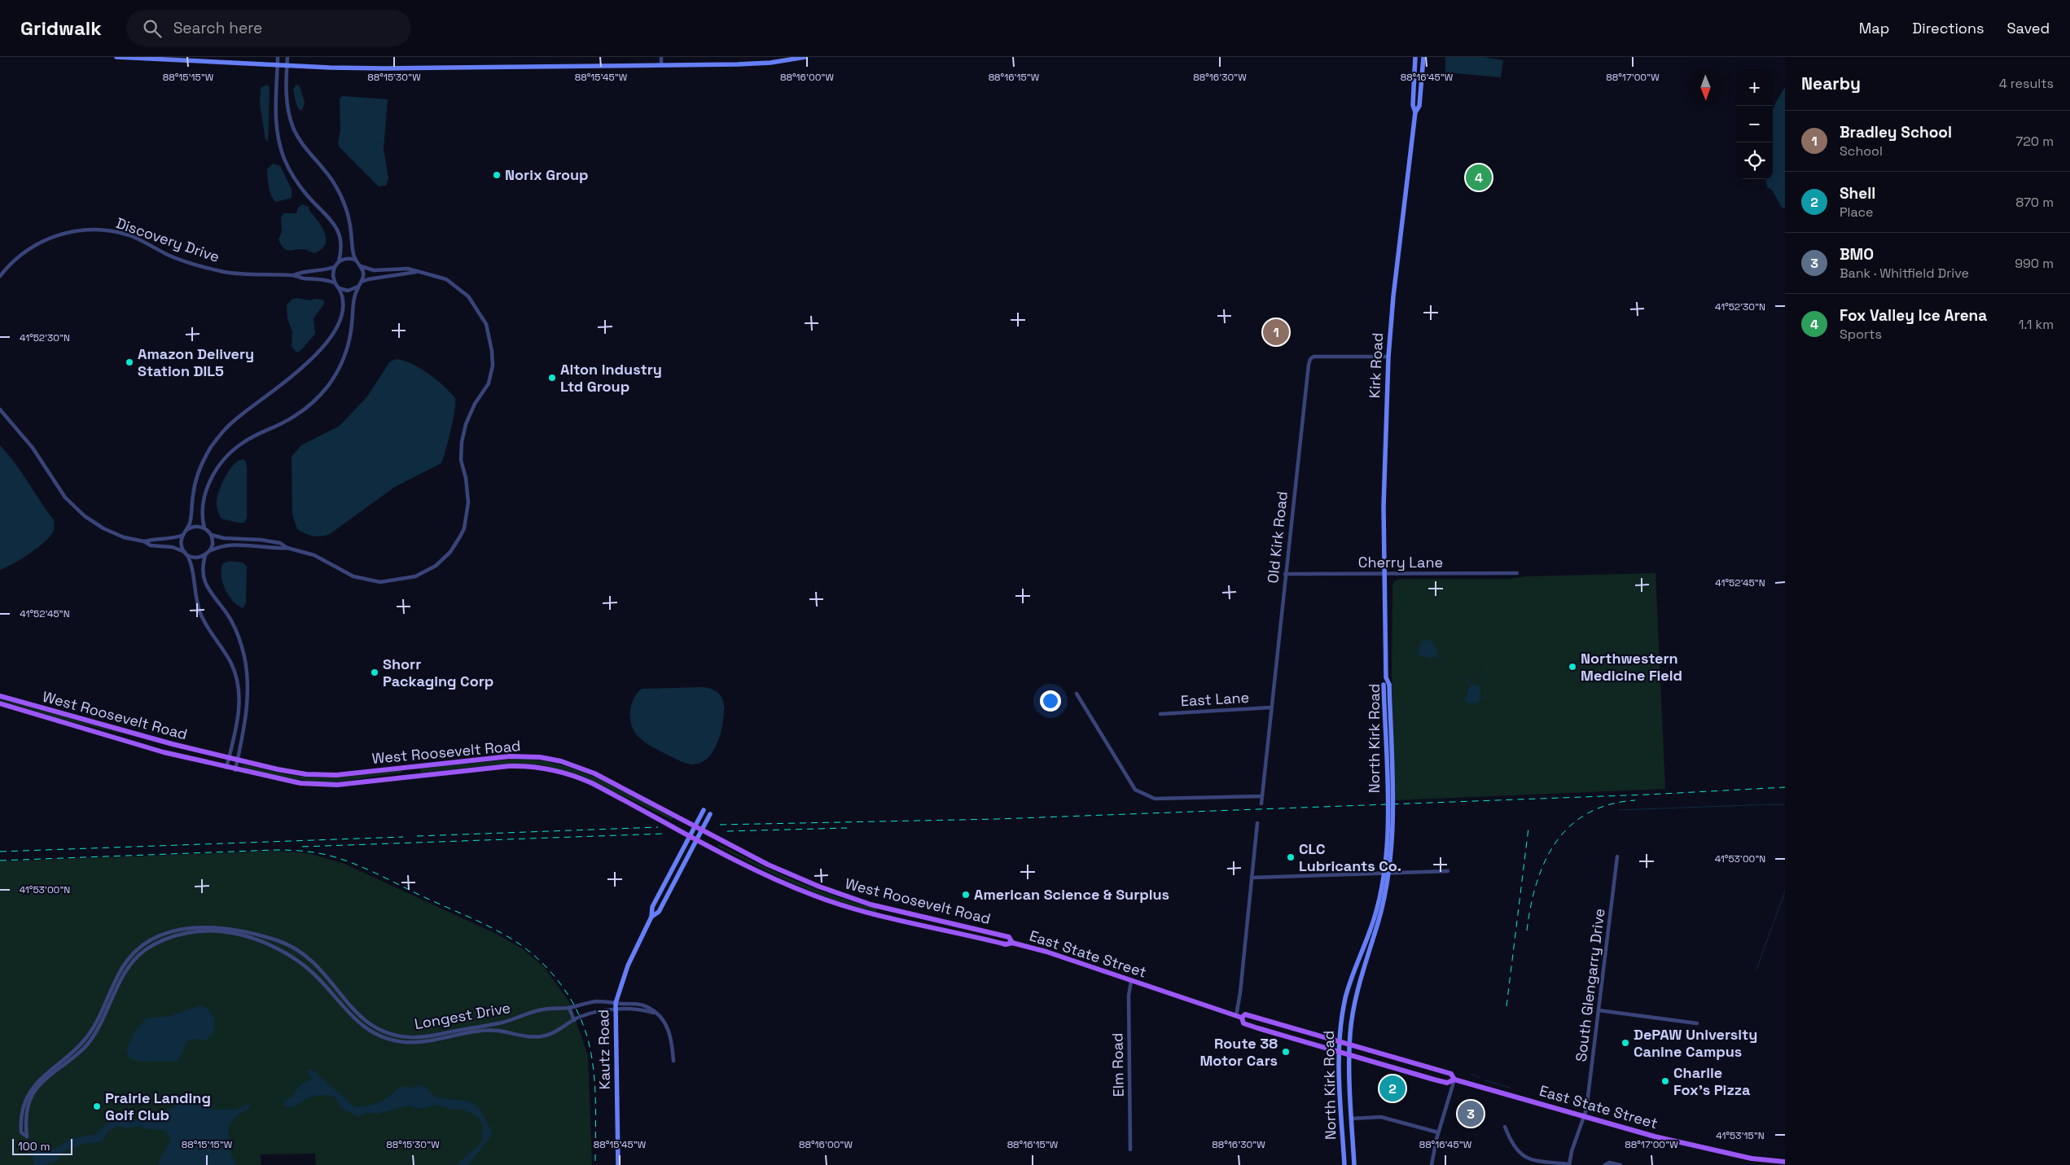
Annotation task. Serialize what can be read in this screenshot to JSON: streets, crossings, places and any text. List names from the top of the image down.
{
  "streets": {
    "main road": ["West Roosevelt Road", "East State Street"],
    "street": [
      "Discovery Drive",
      "Kirk Road",
      "Old Kirk Road",
      "Cherry Lane",
      "East Lane",
      "North Kirk Road",
      "South Glengarry Drive",
      "Longest Drive",
      "Kautz Road",
      "Elm Road"
    ]
  },
  "crossings": [
    ["Kirk Road", "Old Kirk Road"],
    ["Kirk Road", "Cherry Lane"],
    ["Kirk Road", "North Kirk Road"],
    ["Old Kirk Road", "Cherry Lane"],
    ["Old Kirk Road", "East Lane"],
    ["West Roosevelt Road", "East State Street"],
    ["West Roosevelt Road", "Kautz Road"],
    ["North Kirk Road", "East State Street"],
    ["East State Street", "South Glengarry Drive"],
    ["East State Street", "Kautz Road"],
    ["East State Street", "Elm Road"],
    ["Longest Drive", "Kautz Road"]
  ],
  "places": [
    "Norix Group",
    "Amazon Delivery Station DIL5",
    "Alton Industry Ltd Group",
    "Northwestern Medicine Field",
    "Shorr Packaging Corp",
    "CLC Lubricants Co.",
    "American Science & Surplus",
    "DePAW University Canine Campus",
    "Route 38 Motor Cars",
    "Charlie Fox's Pizza",
    "Prairie Landing Golf Club"
  ],
  "scale_bar": "100 m",
  "north": "bottom",
  "page": {
    "header": "Gridwalk",
    "search": "Search here",
    "nav": ["Map", "Directions", "Saved"],
    "heading": ["Nearby", "4 results"],
    "map_buttons": ["+", "−"],
    "list": [
      {
        "mark": "1",
        "name": "Bradley School",
        "note": "School",
        "value": "720 m"
      },
      {
        "mark": "2",
        "name": "Shell",
        "note": "Place",
        "value": "870 m"
      },
      {
        "mark": "3",
        "name": "BMO",
        "note": "Bank · Whitfield Drive",
        "value": "990 m"
      },
      {
        "mark": "4",
        "name": "Fox Valley Ice Arena",
        "note": "Sports",
        "value": "1.1 km"
      }
    ],
    "pins": [
      "4",
      "1",
      "2",
      "3"
    ],
    "scale": "100 m"
  },
  "coordinates": [
    "88°15'15\"W",
    "88°15'30\"W",
    "88°15'45\"W",
    "88°16'00\"W",
    "88°16'15\"W",
    "88°16'30\"W",
    "88°16'45\"W",
    "88°17'00\"W",
    "41°52'30\"N",
    "41°52'45\"N",
    "41°53'00\"N",
    "41°53'15\"N"
  ]
}
